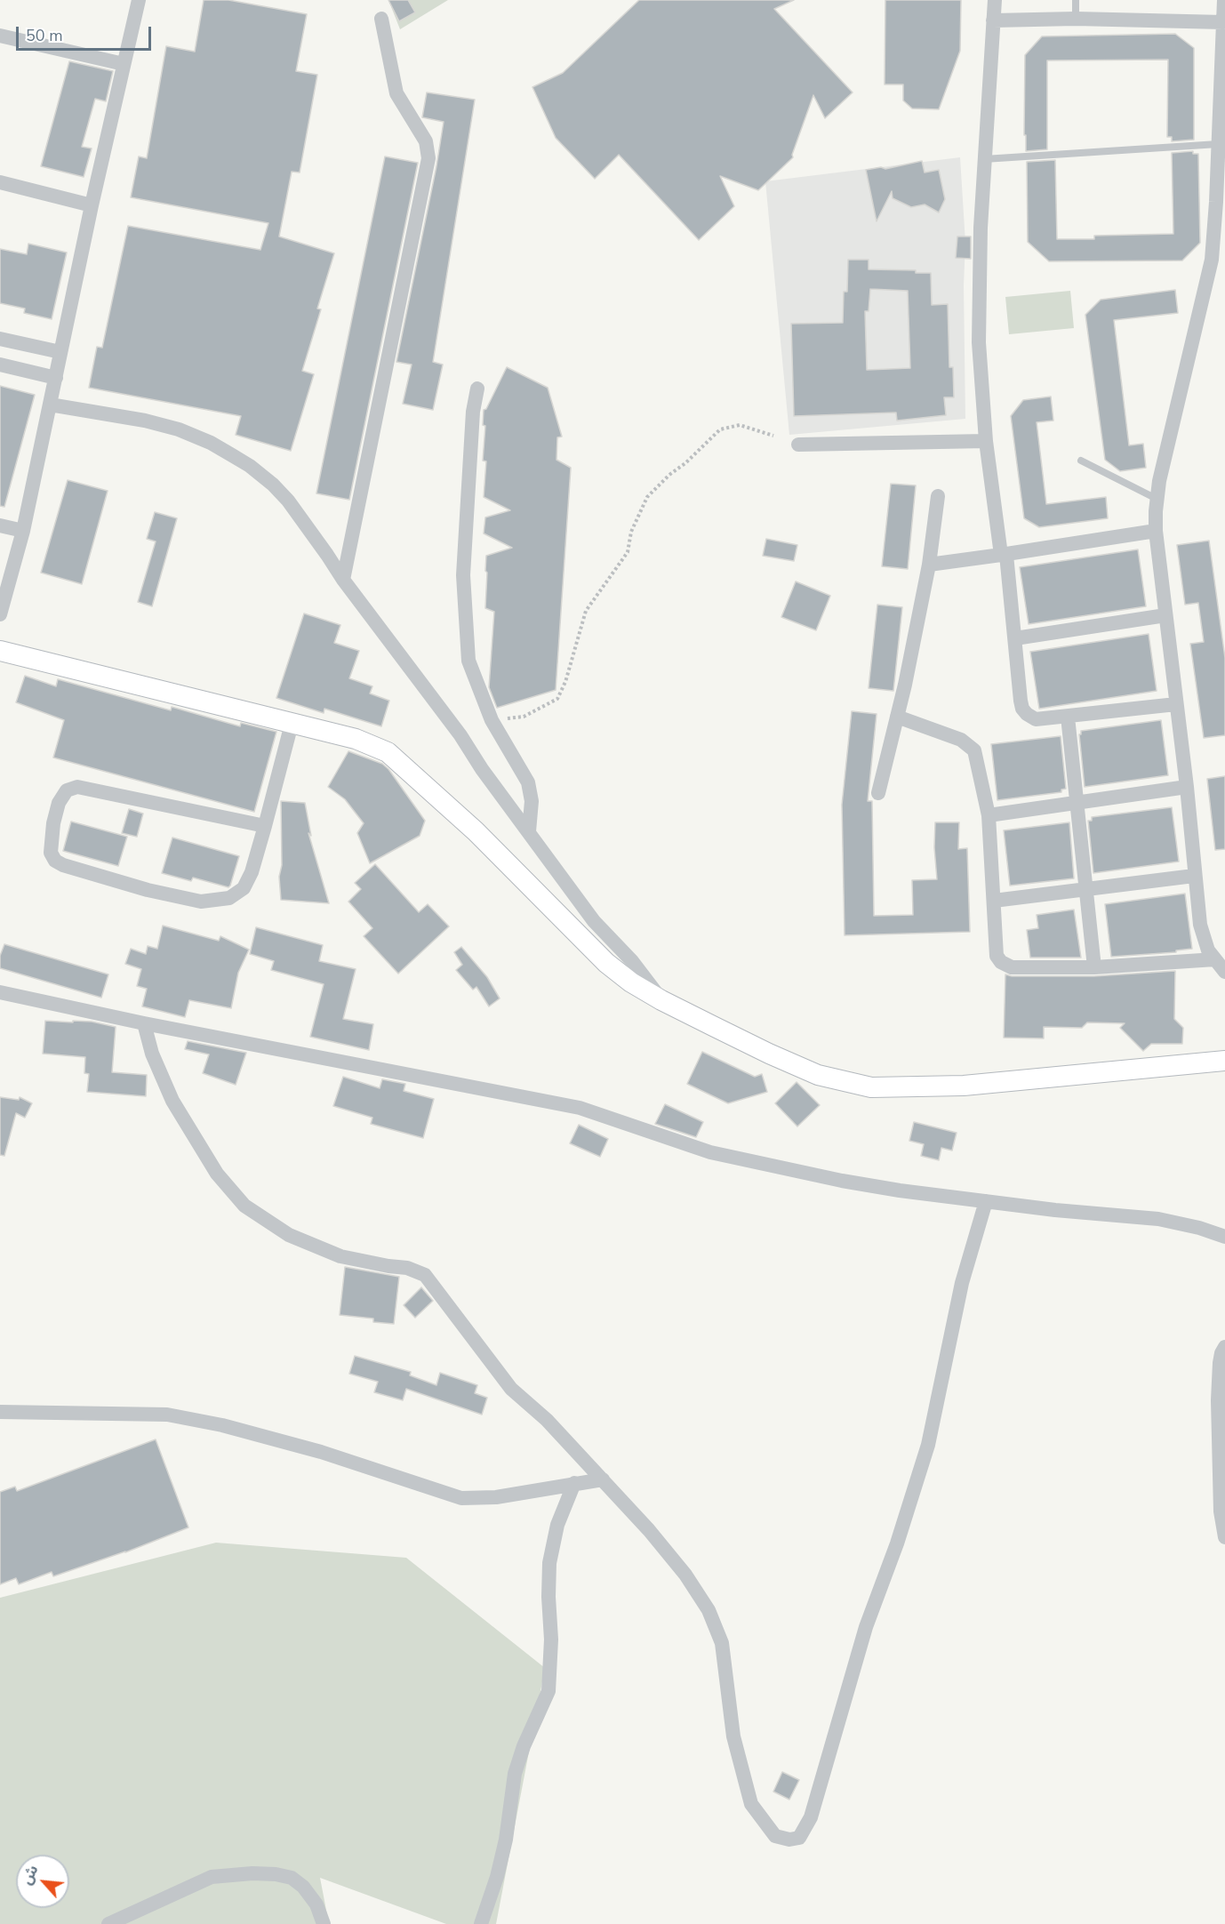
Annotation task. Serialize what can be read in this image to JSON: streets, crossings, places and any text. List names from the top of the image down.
{
  "scale_bar": "50 m",
  "north": "top left"
}
